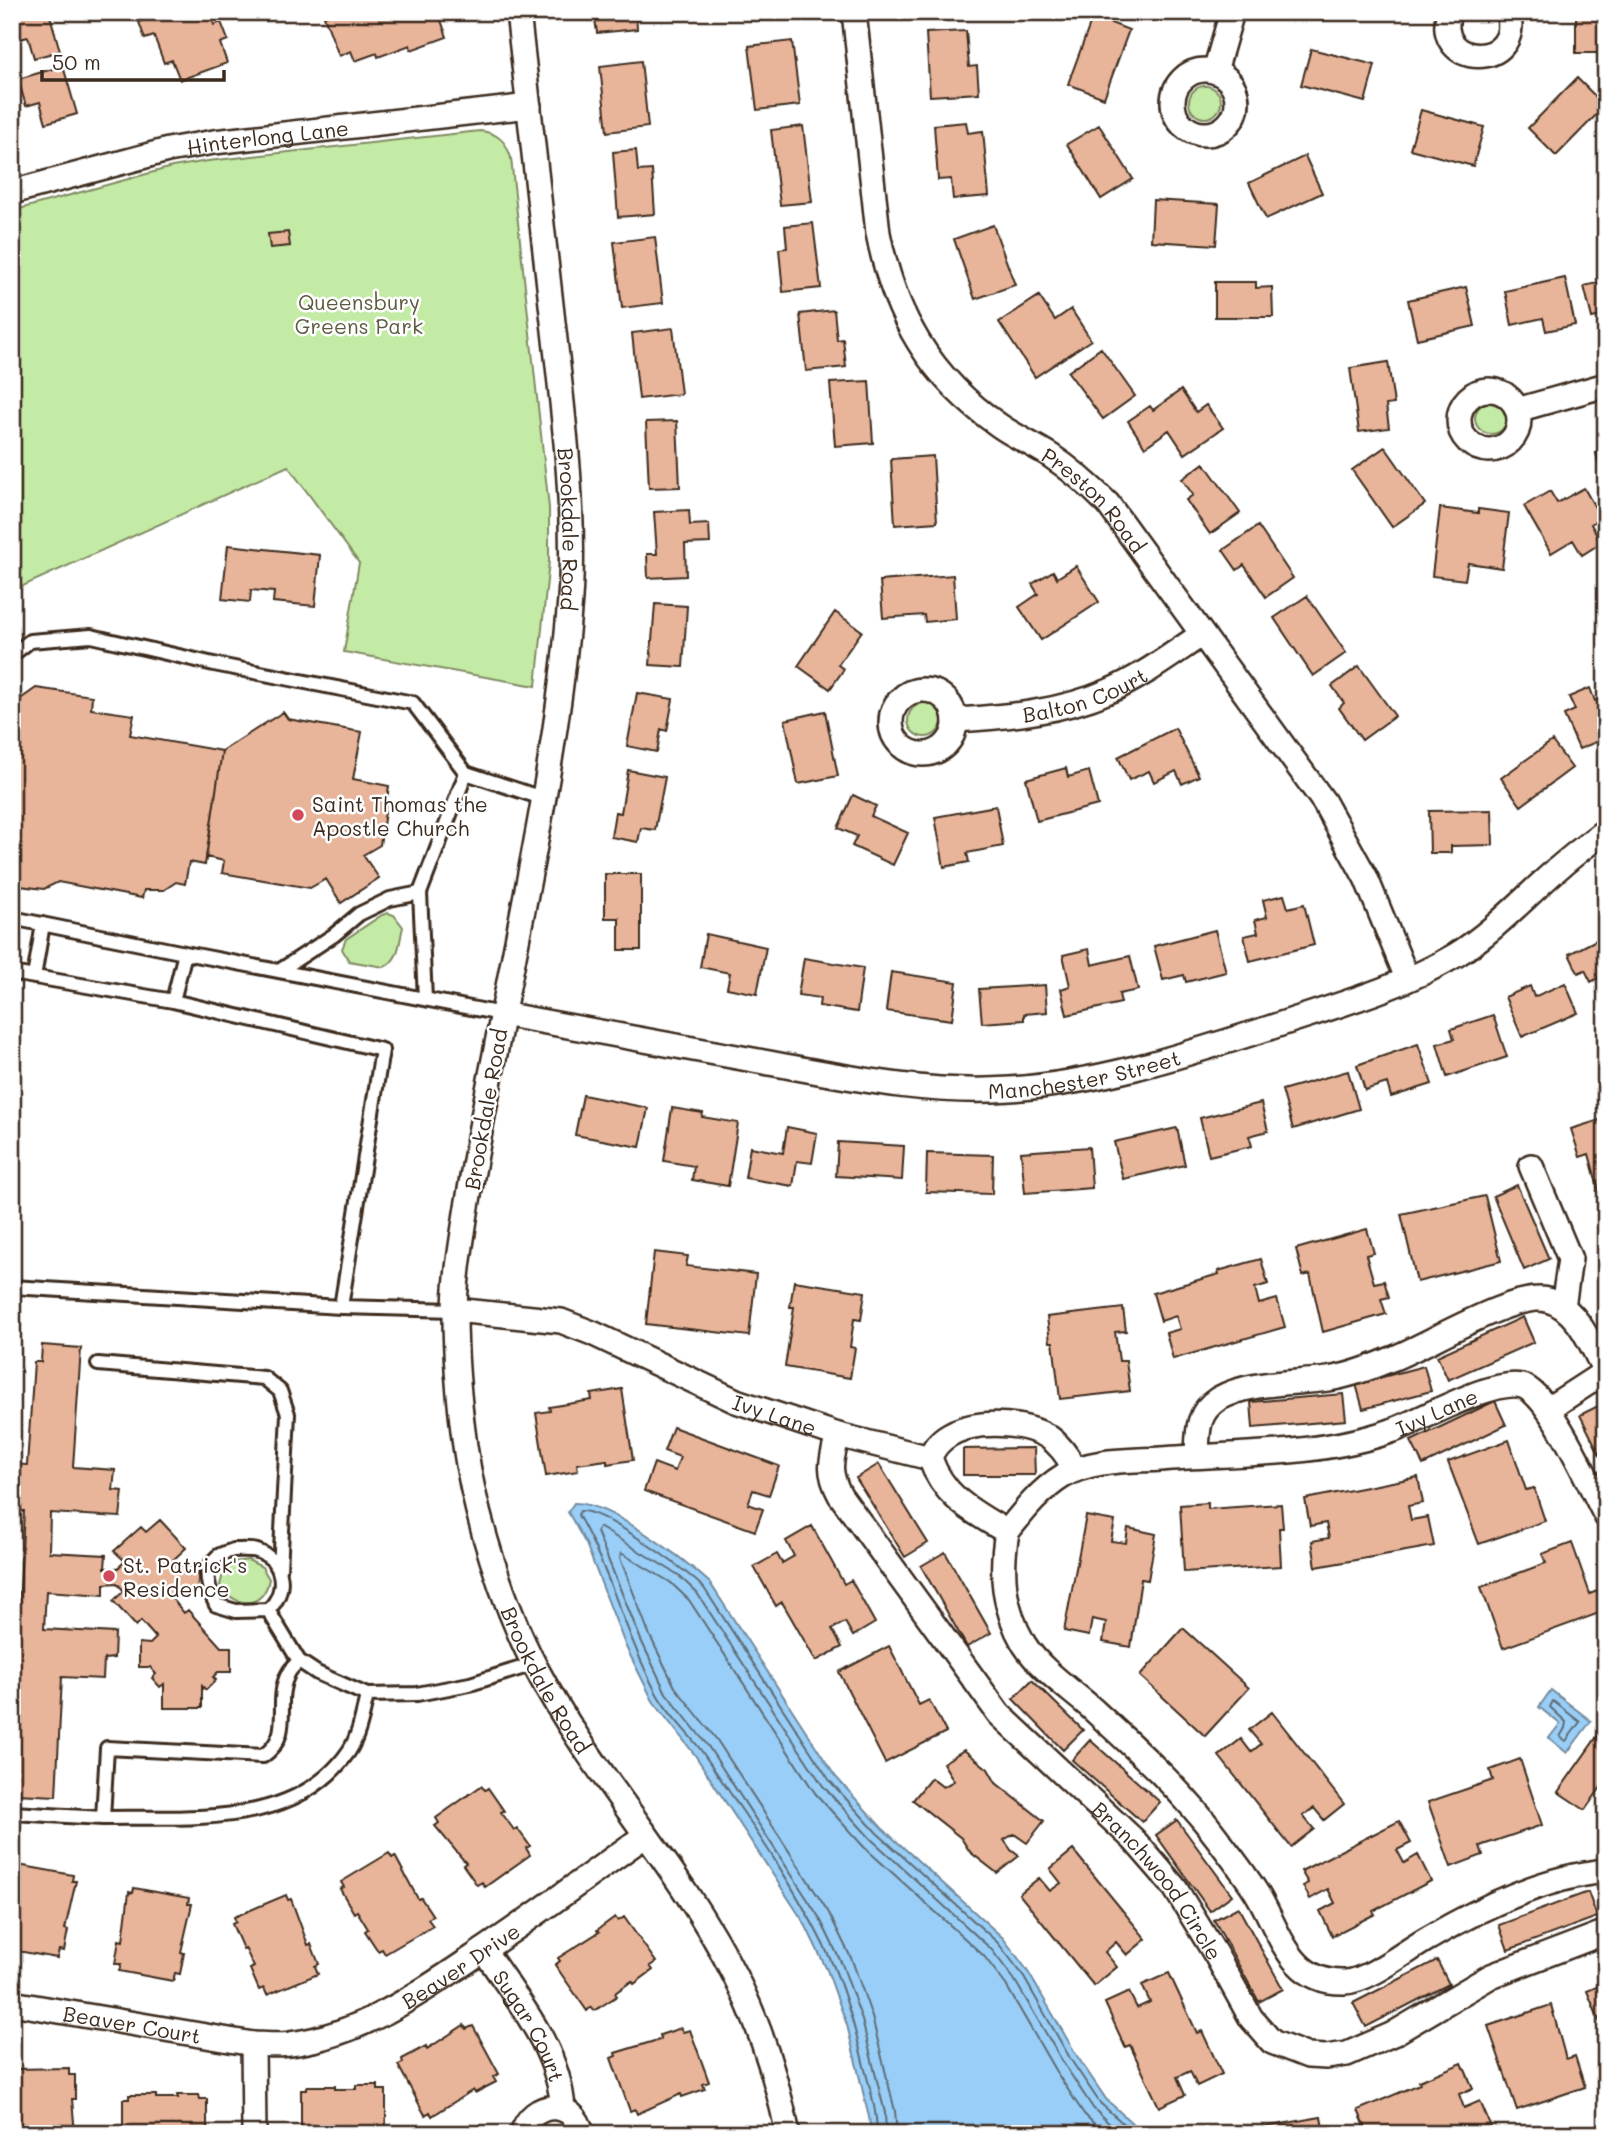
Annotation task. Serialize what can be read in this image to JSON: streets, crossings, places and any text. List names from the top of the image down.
{
  "streets": {
    "street": [
      "Hinterlong Lane",
      "Preston Road",
      "Brookdale Road",
      "Balton Court",
      "Manchester Street",
      "Ivy Lane",
      "Branchwood Circle",
      "Beaver Drive",
      "Beaver Court",
      "Sugar Court"
    ]
  },
  "crossings": [
    ["Hinterlong Lane", "Brookdale Road"],
    ["Preston Road", "Balton Court"],
    ["Preston Road", "Manchester Street"],
    ["Brookdale Road", "Manchester Street"],
    ["Brookdale Road", "Ivy Lane"],
    ["Brookdale Road", "Beaver Drive"],
    ["Ivy Lane", "Branchwood Circle"],
    ["Beaver Drive", "Beaver Court"],
    ["Beaver Drive", "Sugar Court"]
  ],
  "parks": ["Queensbury Greens Park"],
  "places": ["Saint Thomas the Apostle Church", "St. Patrick's Residence"],
  "scale_bar": "50 m"
}
